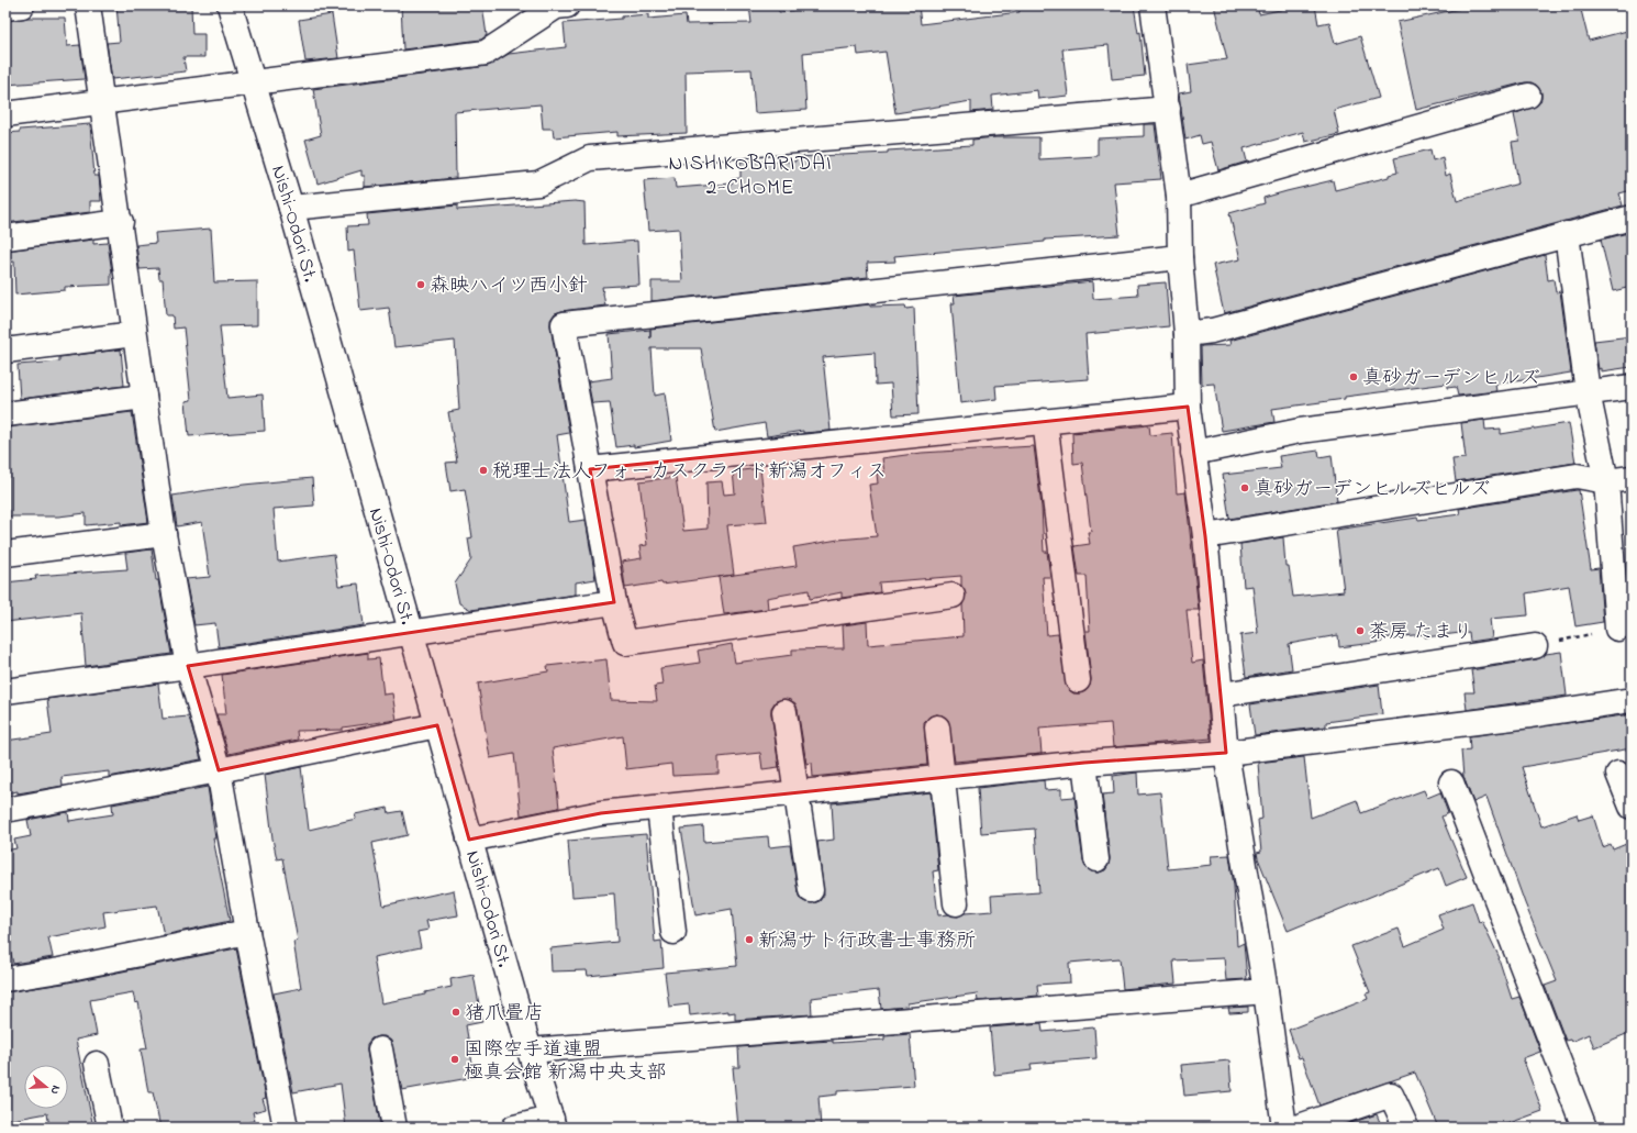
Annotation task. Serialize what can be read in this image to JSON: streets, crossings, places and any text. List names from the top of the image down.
{
  "streets": {
    "street": ["Nishi-Odori St."]
  },
  "districts": ["NISHIKOBARIDAI 2-CHOME"],
  "places": [
    "森映ハイツ西小針",
    "真砂ガーデンヒルズ",
    "税理士法人フォーカスクライド新潟オフィス",
    "真砂ガーデンヒルズヒルズ",
    "茶房 たまり",
    "新潟サト行政書士事務所",
    "猪爪畳店",
    "国際空手道連盟 極真会館 新潟中央支部"
  ],
  "north": "right"
}
